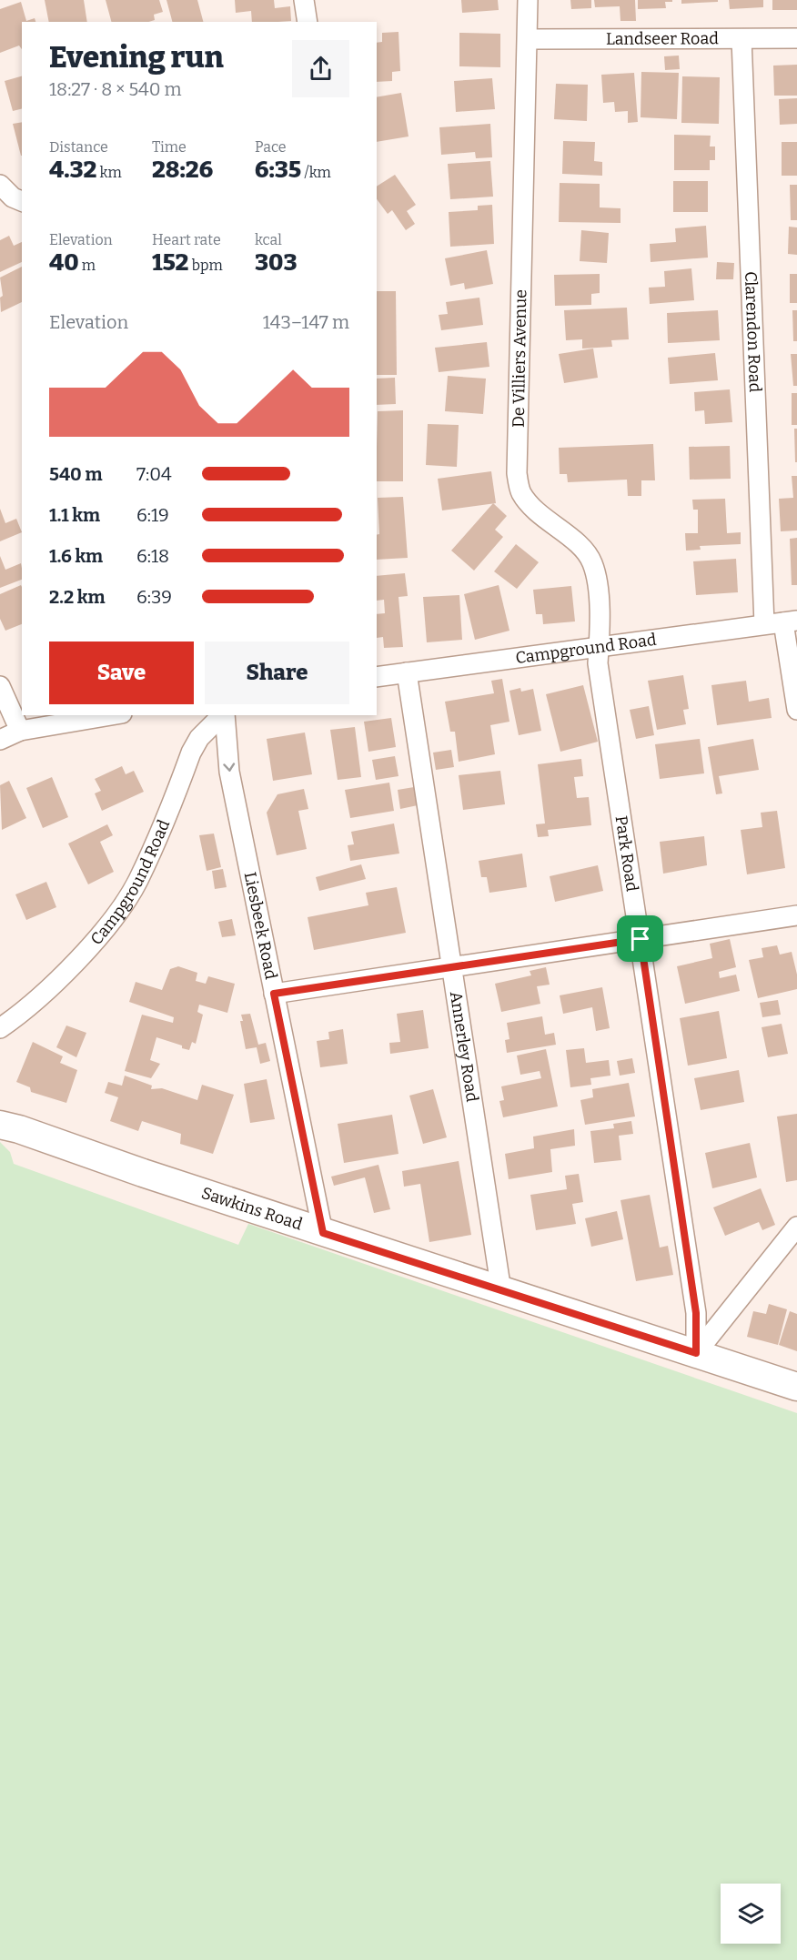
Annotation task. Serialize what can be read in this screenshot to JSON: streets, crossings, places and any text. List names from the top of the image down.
{
  "streets": {
    "street": [
      "Landseer Road",
      "Clarendon Road",
      "De Villiers Avenue",
      "Campground Road",
      "Park Road",
      "Liesbeek Road",
      "Annerley Road",
      "Sawkins Road"
    ]
  },
  "crossings": [
    ["Landseer Road", "Clarendon Road"],
    ["Landseer Road", "De Villiers Avenue"],
    ["Clarendon Road", "Campground Road"],
    ["De Villiers Avenue", "Campground Road"],
    ["De Villiers Avenue", "Park Road"],
    ["Campground Road", "Park Road"],
    ["Campground Road", "Annerley Road"],
    ["Park Road", "Sawkins Road"],
    ["Liesbeek Road", "Sawkins Road"],
    ["Annerley Road", "Sawkins Road"]
  ],
  "one_way": ["Liesbeek Road"],
  "page": {
    "heading": ["Evening run", "18:27 · 8 × 540 m"],
    "stats": [
      ["Distance", "4.32 km"],
      ["Time", "28:26"],
      ["Pace", "6:35 /km"],
      ["Elevation", "40 m"],
      ["Heart rate", "152 bpm"],
      ["kcal", "303"]
    ],
    "chart": ["Elevation", "143–147 m"],
    "list": [
      {
        "name": "540 m",
        "note": "7:04"
      },
      {
        "name": "1.1 km",
        "note": "6:19"
      },
      {
        "name": "1.6 km",
        "note": "6:18"
      },
      {
        "name": "2.2 km",
        "note": "6:39"
      }
    ],
    "buttons": ["Save", "Share"]
  }
}
